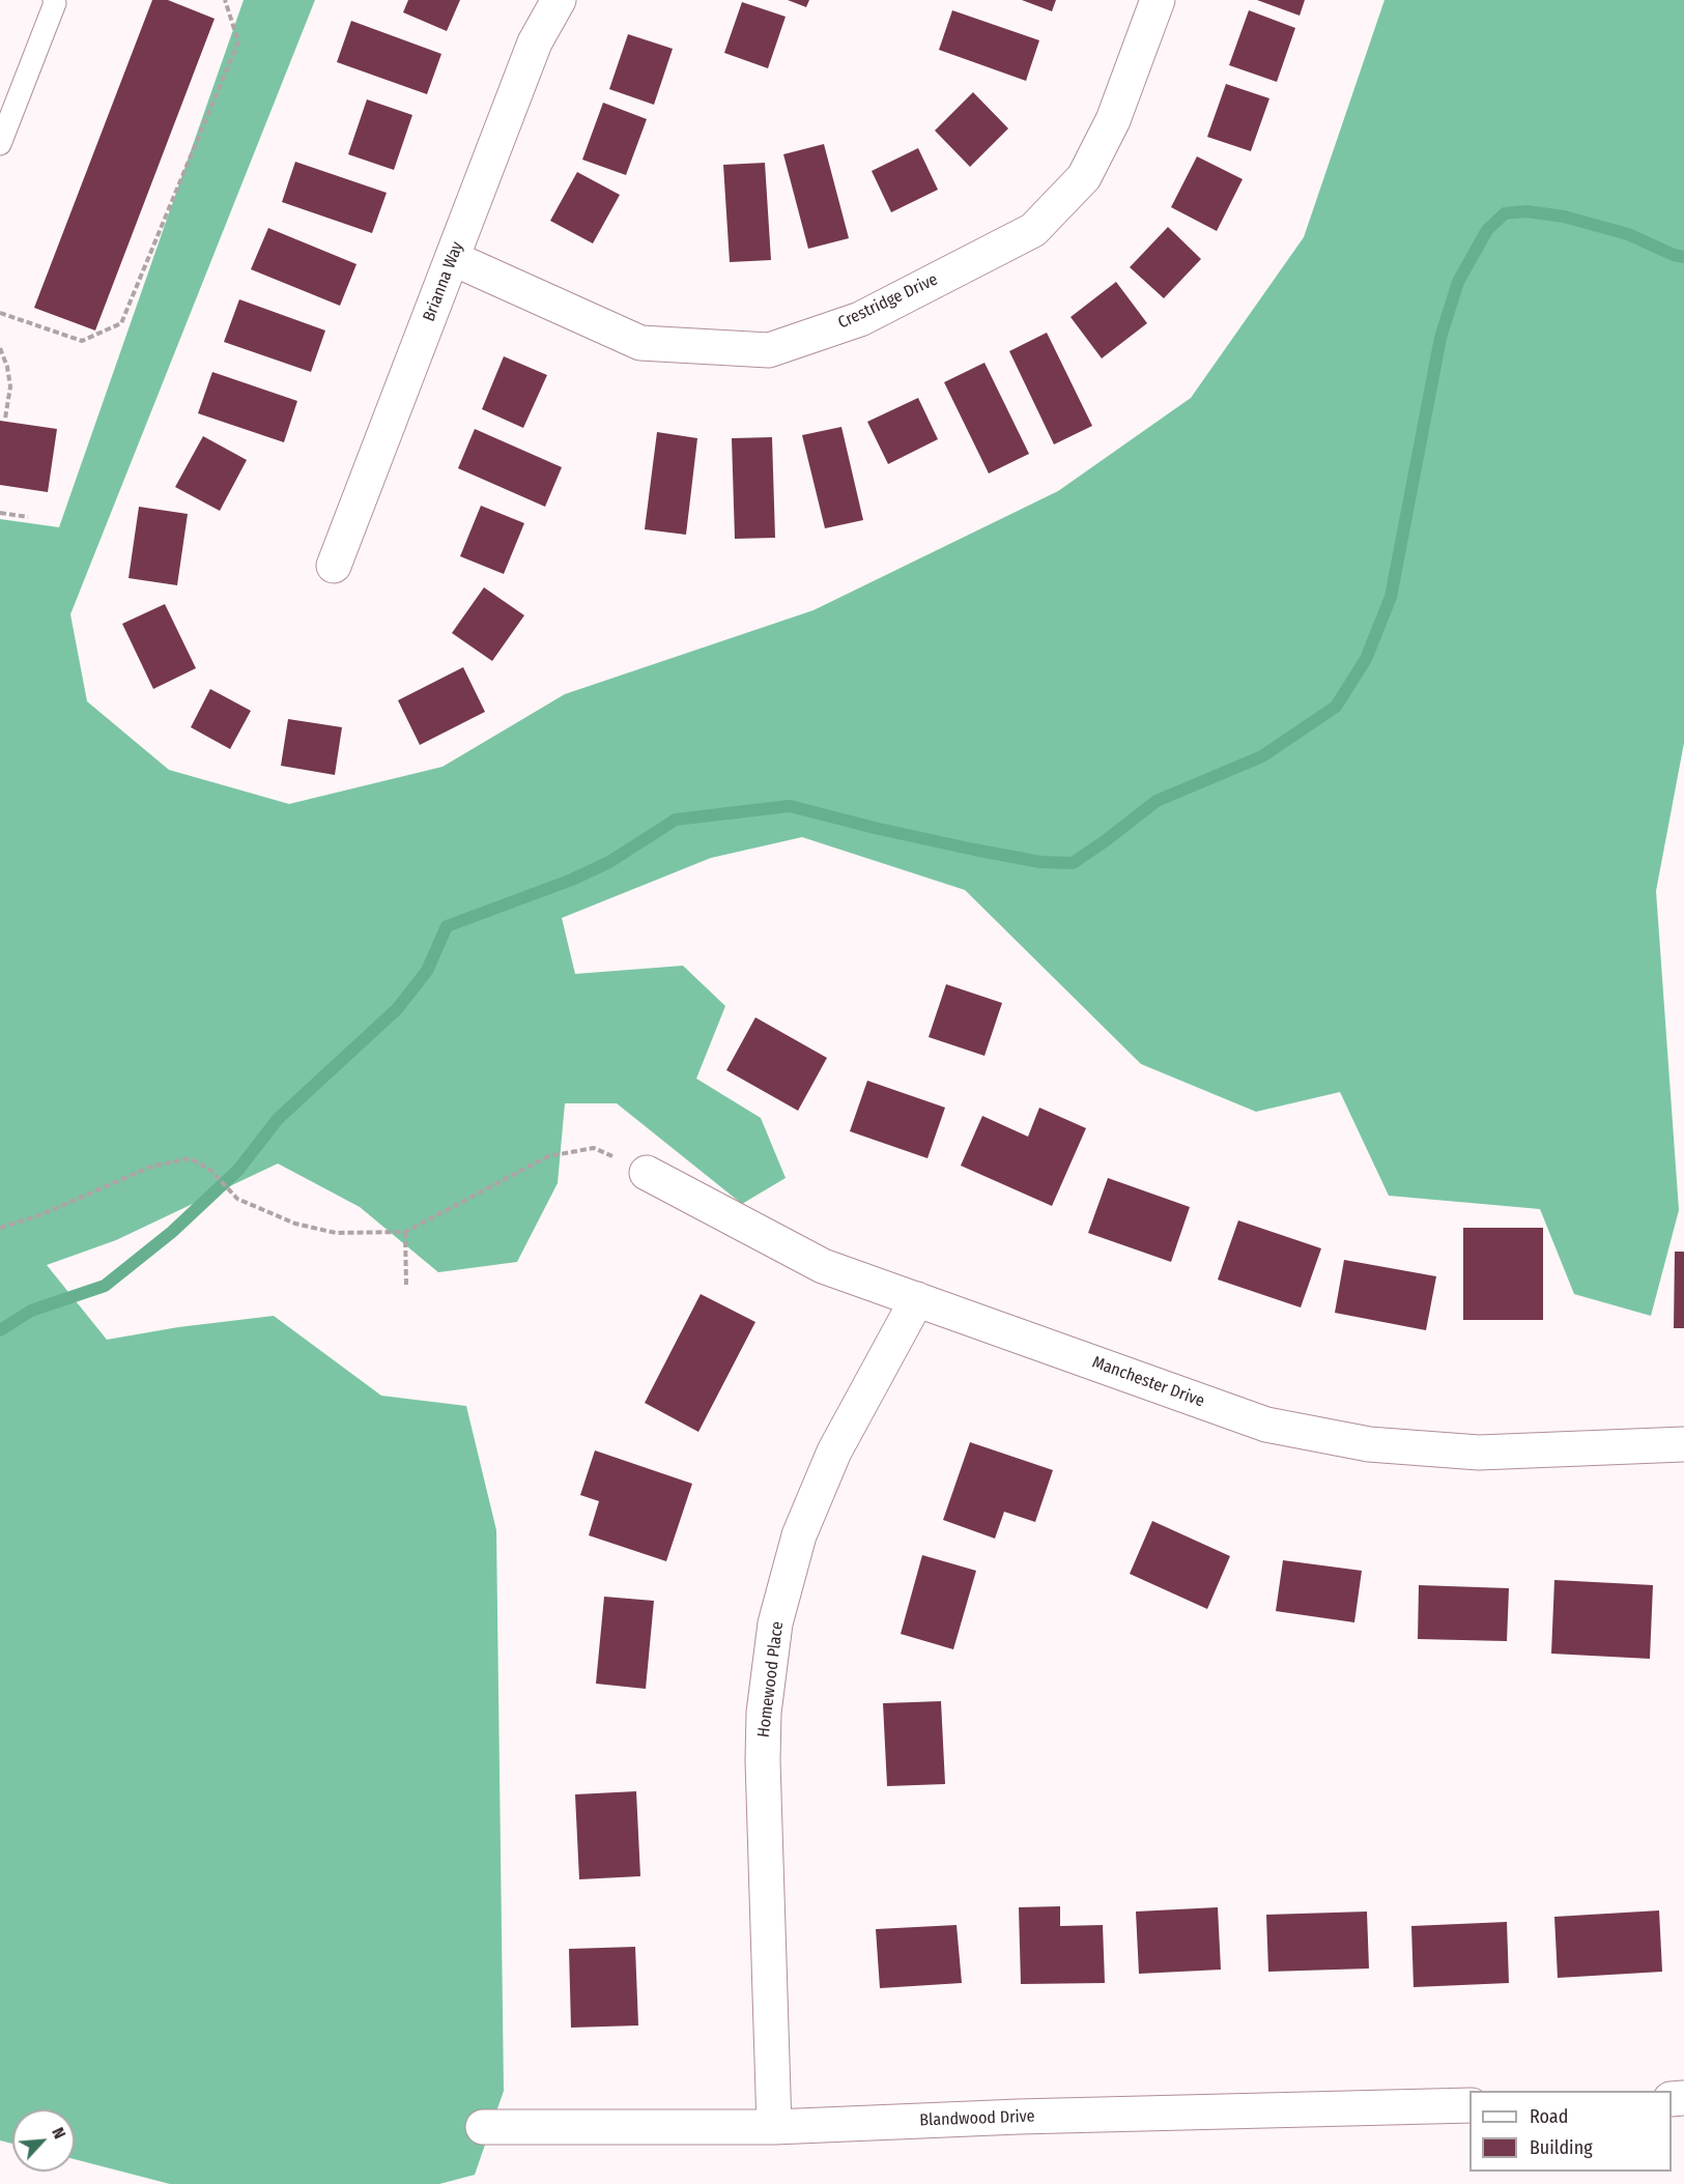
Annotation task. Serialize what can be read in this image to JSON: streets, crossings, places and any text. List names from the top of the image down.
{
  "streets": {
    "street": [
      "Brianna Way",
      "Crestridge Drive",
      "Manchester Drive",
      "Homewood Place",
      "Blandwood Drive"
    ]
  },
  "crossings": [
    ["Brianna Way", "Crestridge Drive"],
    ["Manchester Drive", "Homewood Place"],
    ["Homewood Place", "Blandwood Drive"]
  ],
  "legend": ["Road", "Building"],
  "north": "top right"
}
